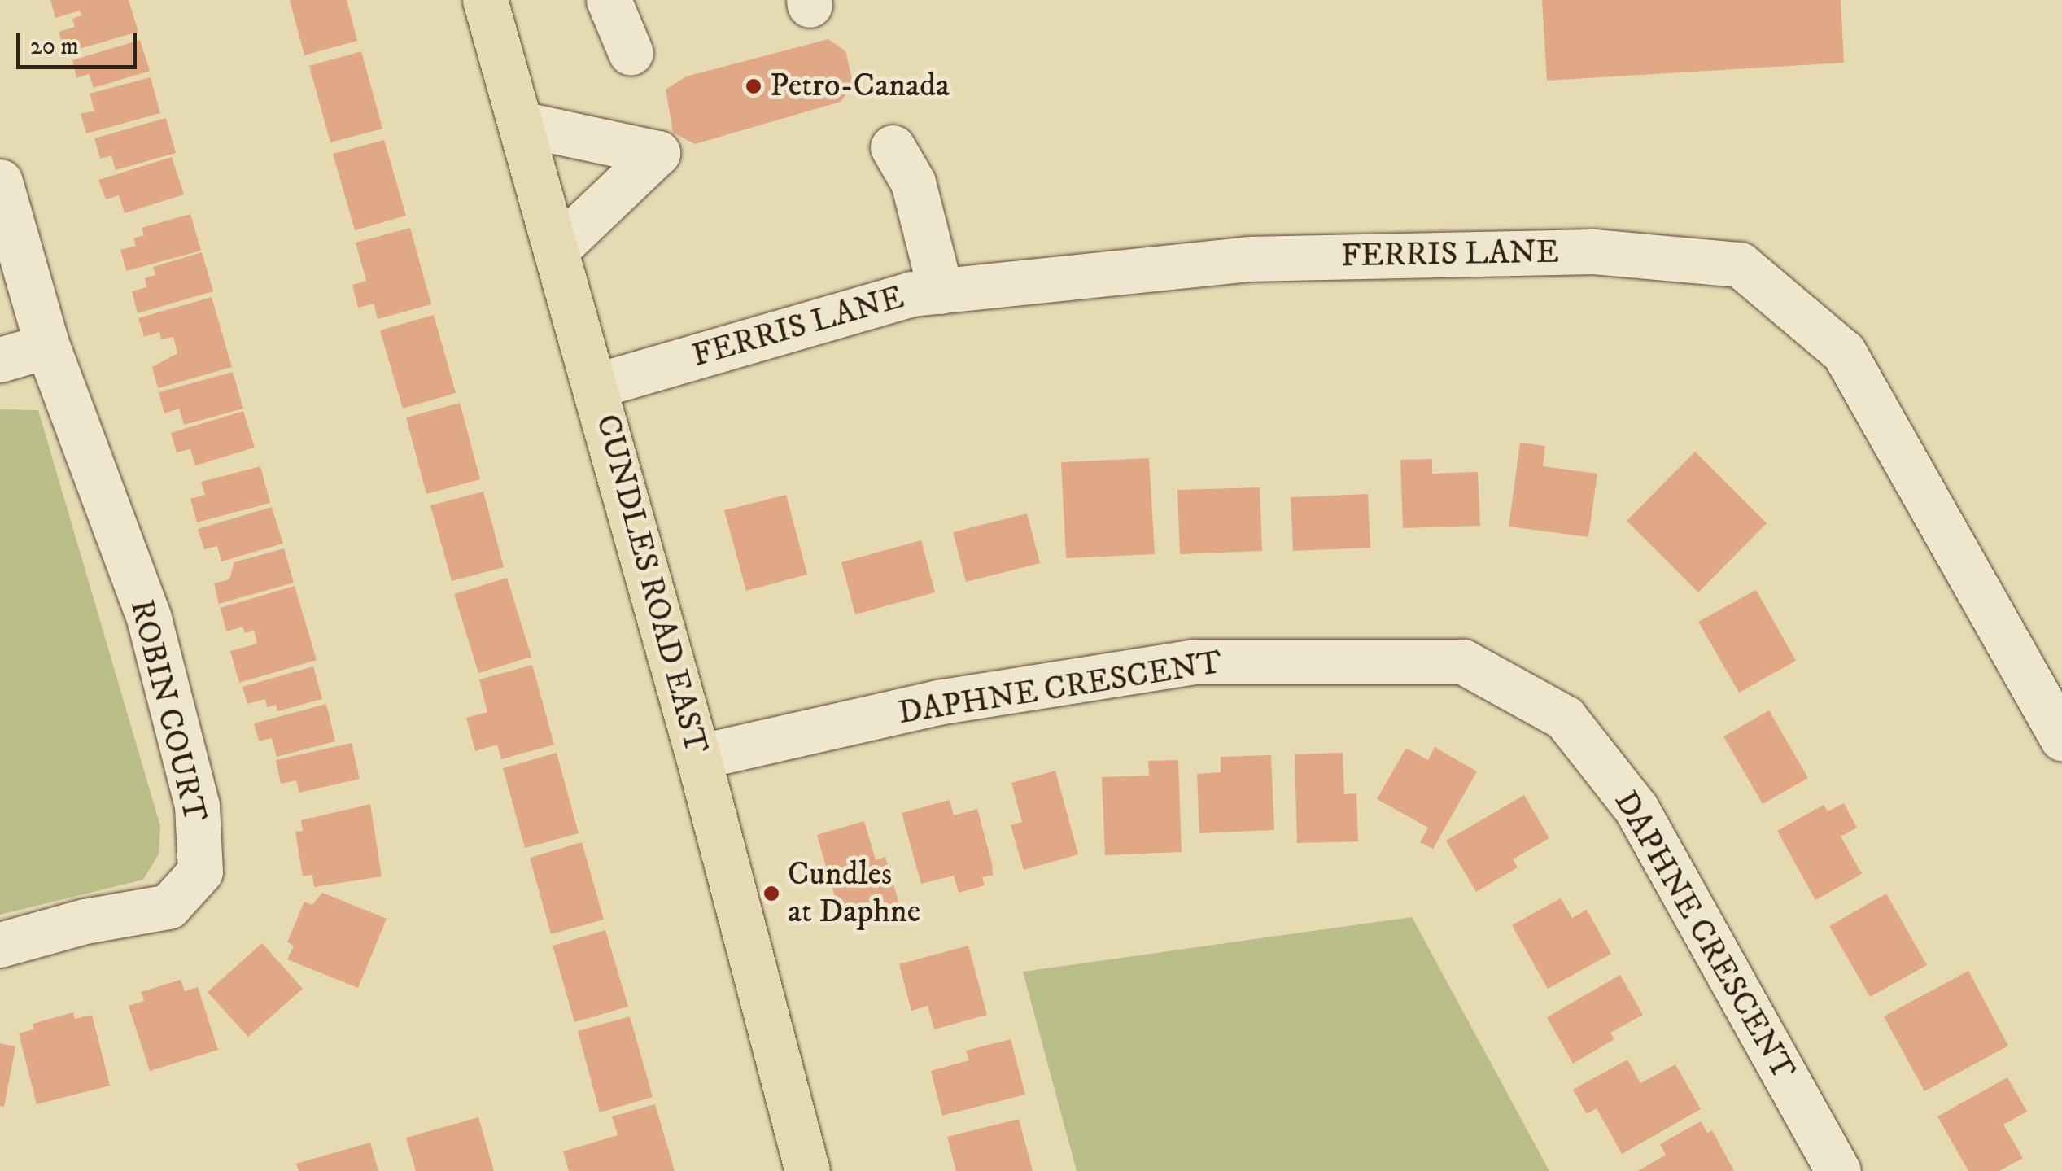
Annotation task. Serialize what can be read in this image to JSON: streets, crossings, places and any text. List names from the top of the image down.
{
  "streets": {
    "main road": ["CUNDLES ROAD EAST"],
    "street": ["FERRIS LANE", "DAPHNE CRESCENT", "ROBIN COURT"]
  },
  "crossings": [
    ["FERRIS LANE", "CUNDLES ROAD EAST"],
    ["CUNDLES ROAD EAST", "DAPHNE CRESCENT"]
  ],
  "places": ["Petro-Canada", "Cundles at Daphne"],
  "scale_bar": "20 m"
}
